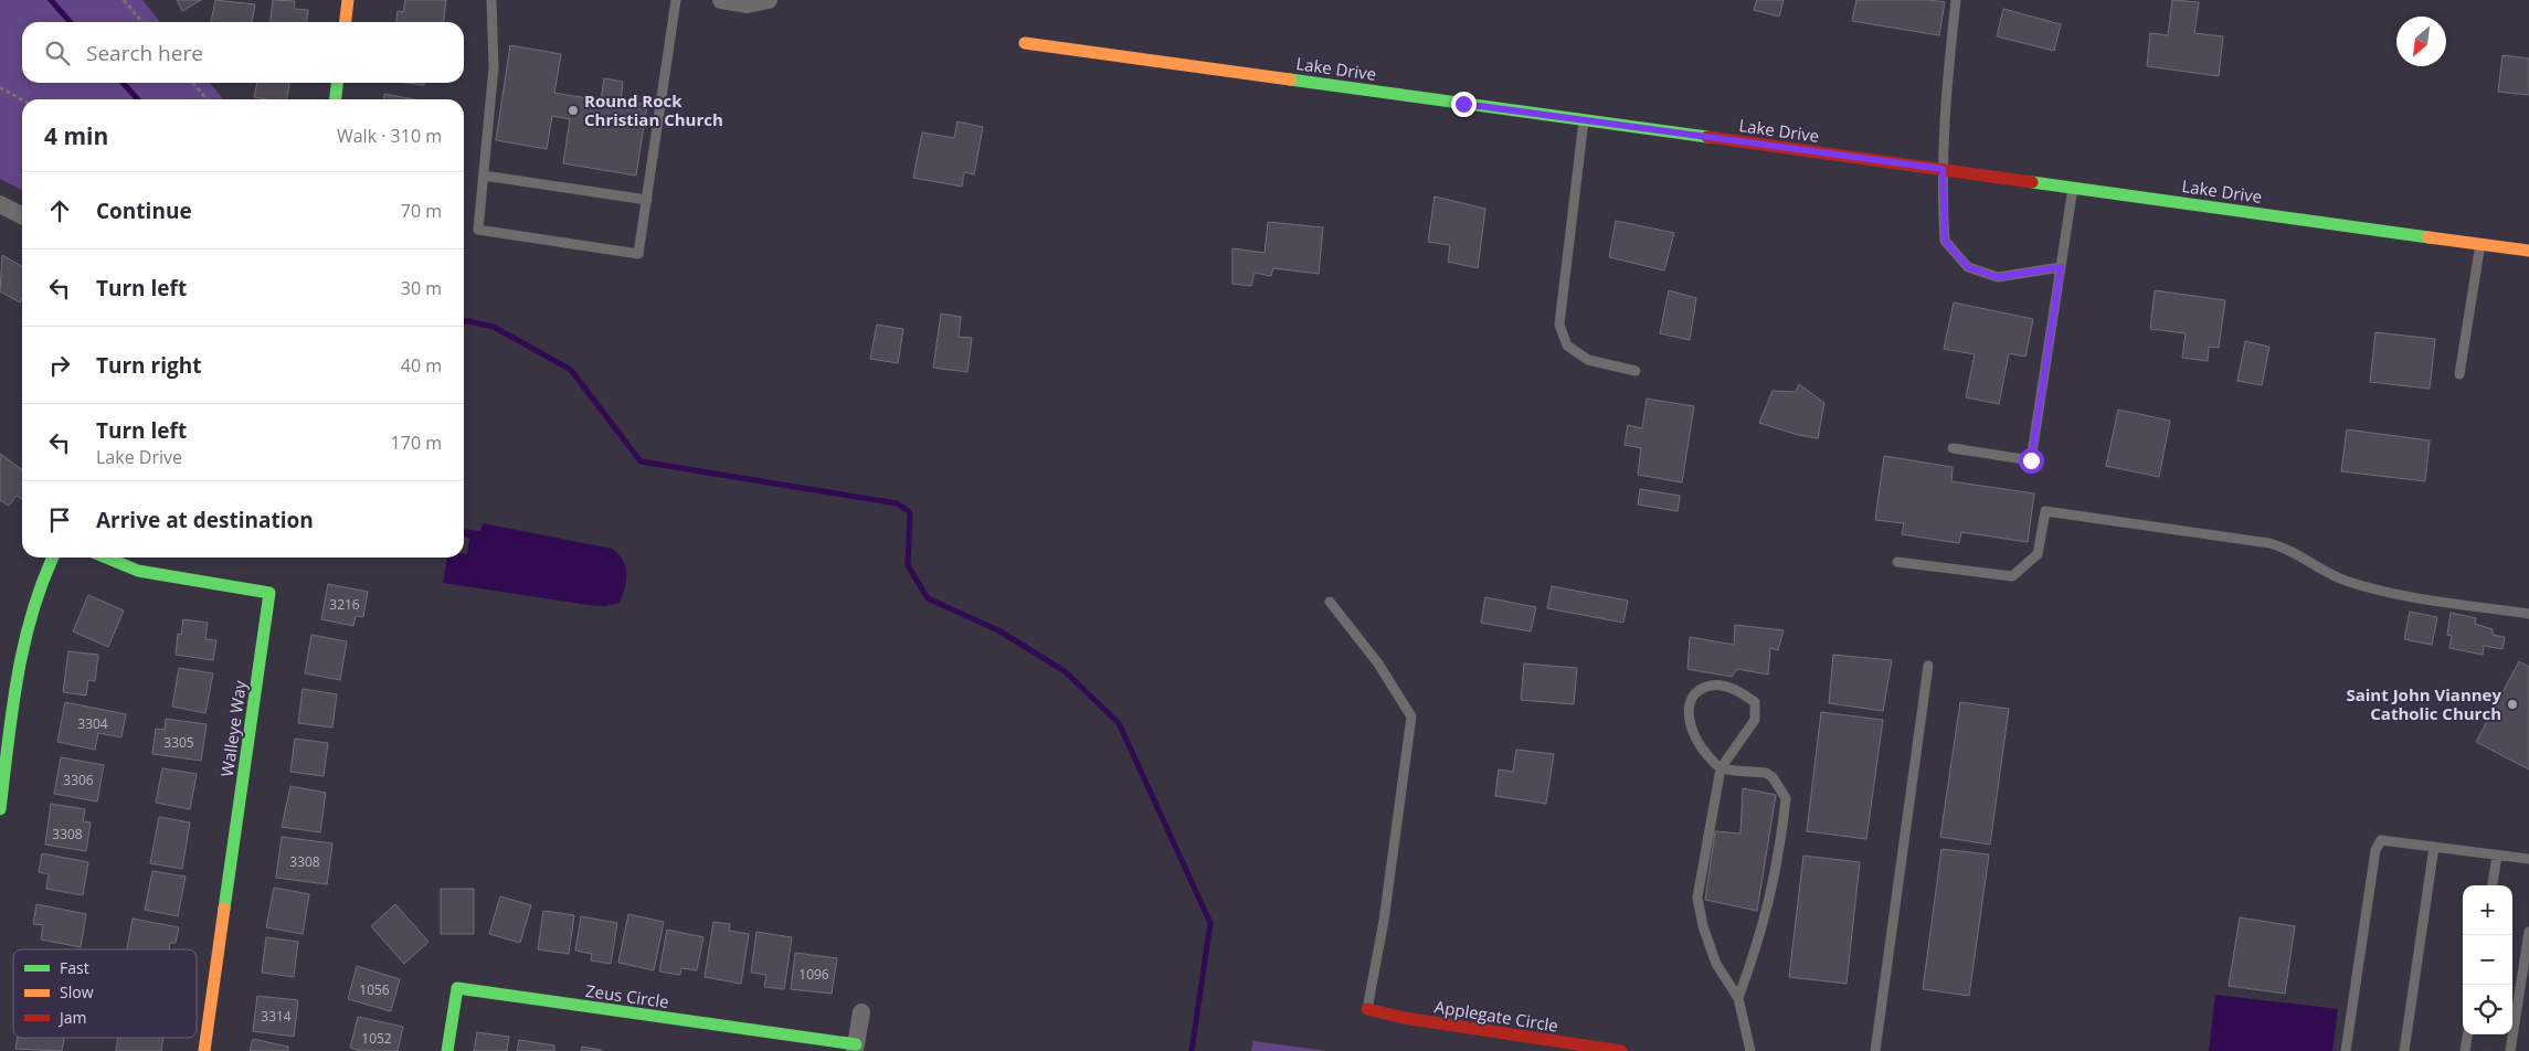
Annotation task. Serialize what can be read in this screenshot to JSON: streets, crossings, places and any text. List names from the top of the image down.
{
  "streets": {
    "street": [
      "Lake Drive",
      "Walleye Way",
      "Zeus Circle",
      "Applegate Circle"
    ]
  },
  "places": ["Round Rock Christian Church", "Saint John Vianney Catholic Church"],
  "house_numbers": [
    "3216",
    "3304",
    "3305",
    "3306",
    "3308",
    "3308",
    "1096",
    "1056",
    "3314",
    "1052"
  ],
  "legend": ["Fast", "Slow", "Jam"],
  "north": "bottom left",
  "page": {
    "search": "Search here",
    "heading": ["4 min", "Walk · 310 m"],
    "list": [
      ["Continue", "70 m"],
      ["Turn left", "30 m"],
      ["Turn right", "40 m"],
      ["Turn left", "Lake Drive", "170 m"],
      "Arrive at destination"
    ],
    "map_buttons": ["+", "−"]
  }
}
